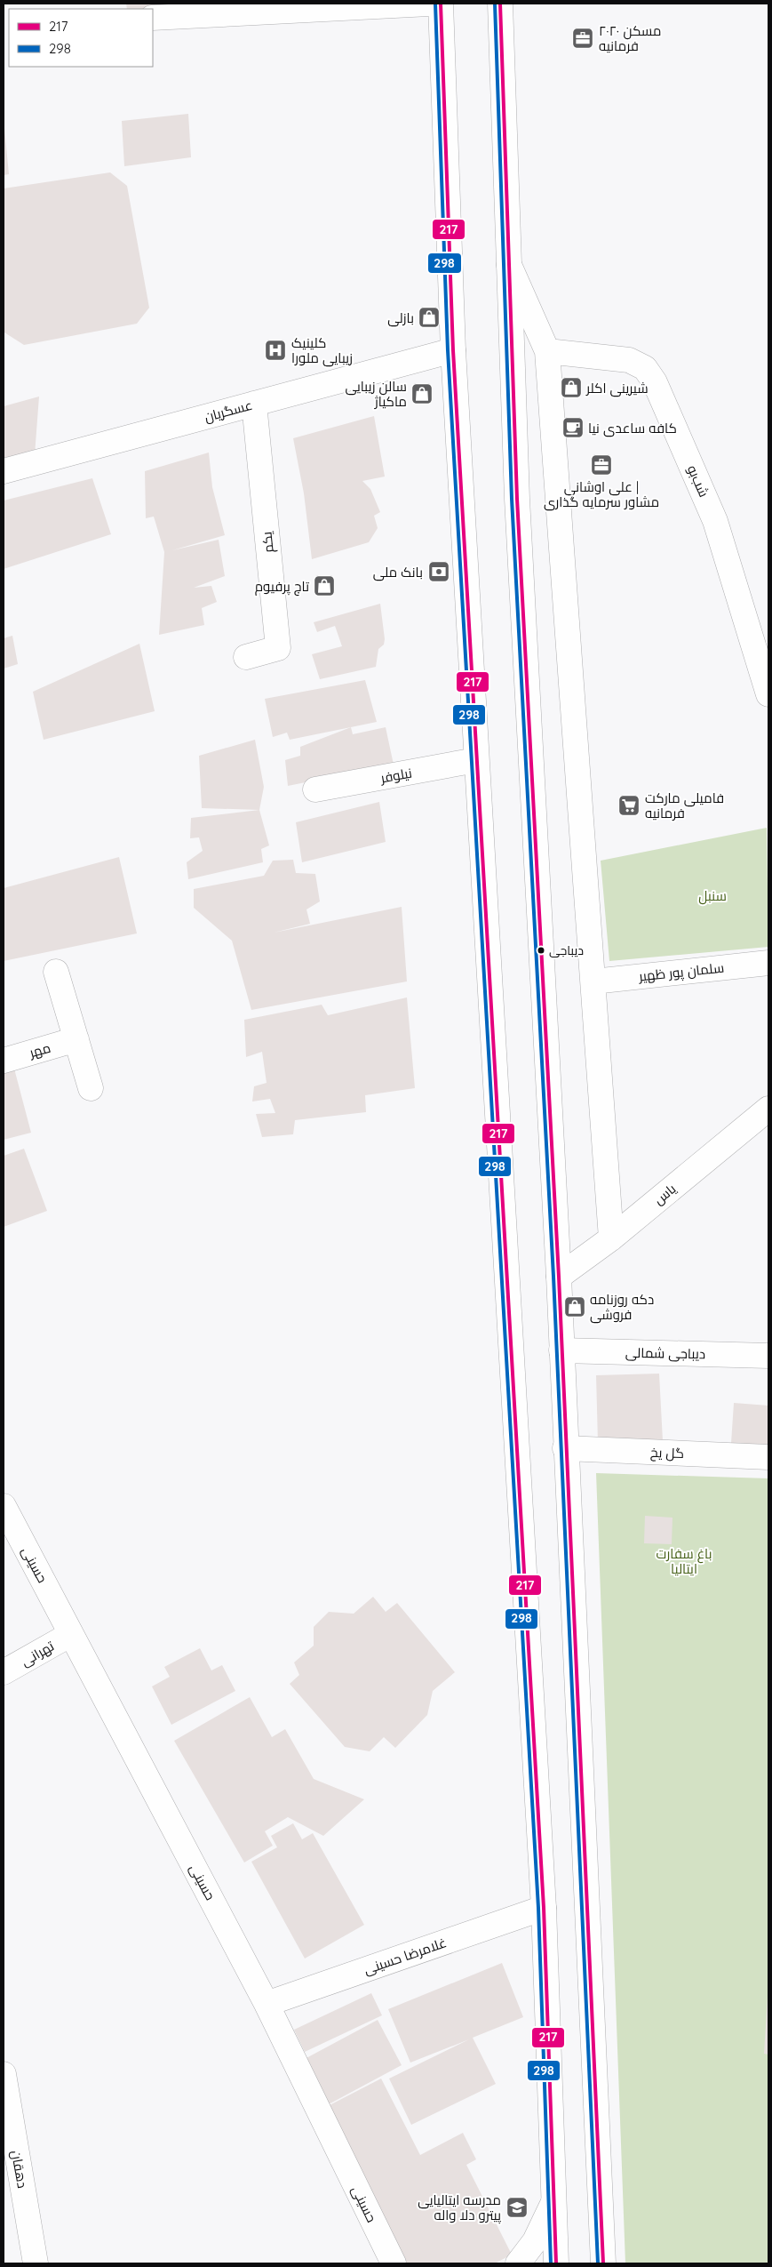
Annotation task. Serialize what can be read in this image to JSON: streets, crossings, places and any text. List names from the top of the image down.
{
  "streets": {
    "street": [
      "عسگریان",
      "شب‌بو",
      "یکم",
      "نیلوفر",
      "سلمان پور ظهیر",
      "مهر",
      "یاس",
      "دیباجی شمالی",
      "گل یخ",
      "حسینی",
      "تهرانی",
      "غلامرضا حسینی",
      "دهقان"
    ]
  },
  "crossings": [
    ["عسگریان", "یکم"],
    ["حسینی", "تهرانی"],
    ["حسینی", "غلامرضا حسینی"]
  ],
  "parks": ["سنبل", "باغ سفارت ایتالیا"],
  "places": {
    "office": ["مسکن ۲۰۲۰ فرمانیه", "علی اوشانی | مشاور سرمایه گذاری"],
    "shop": [
      "بازلی",
      "شیرینی اکلر",
      "سالن زیبایی ماکیاژ",
      "تاچ پرفيوم",
      "دکه روزنامه فروشی"
    ],
    "hospital": ["کلینیک زیبایی ملورا"],
    "cafe": ["کافه ساعدی نیا"],
    "bank": ["بانک ملی"],
    "supermarket": ["فامیلی مارکت فرمانیه"],
    "other": ["دیباجی"],
    "school or university": ["مدرسه ایتالیایی پیترو دلا واله"]
  },
  "lines": ["transit line 217", "transit line 298"],
  "legend": ["217", "298"]
}
